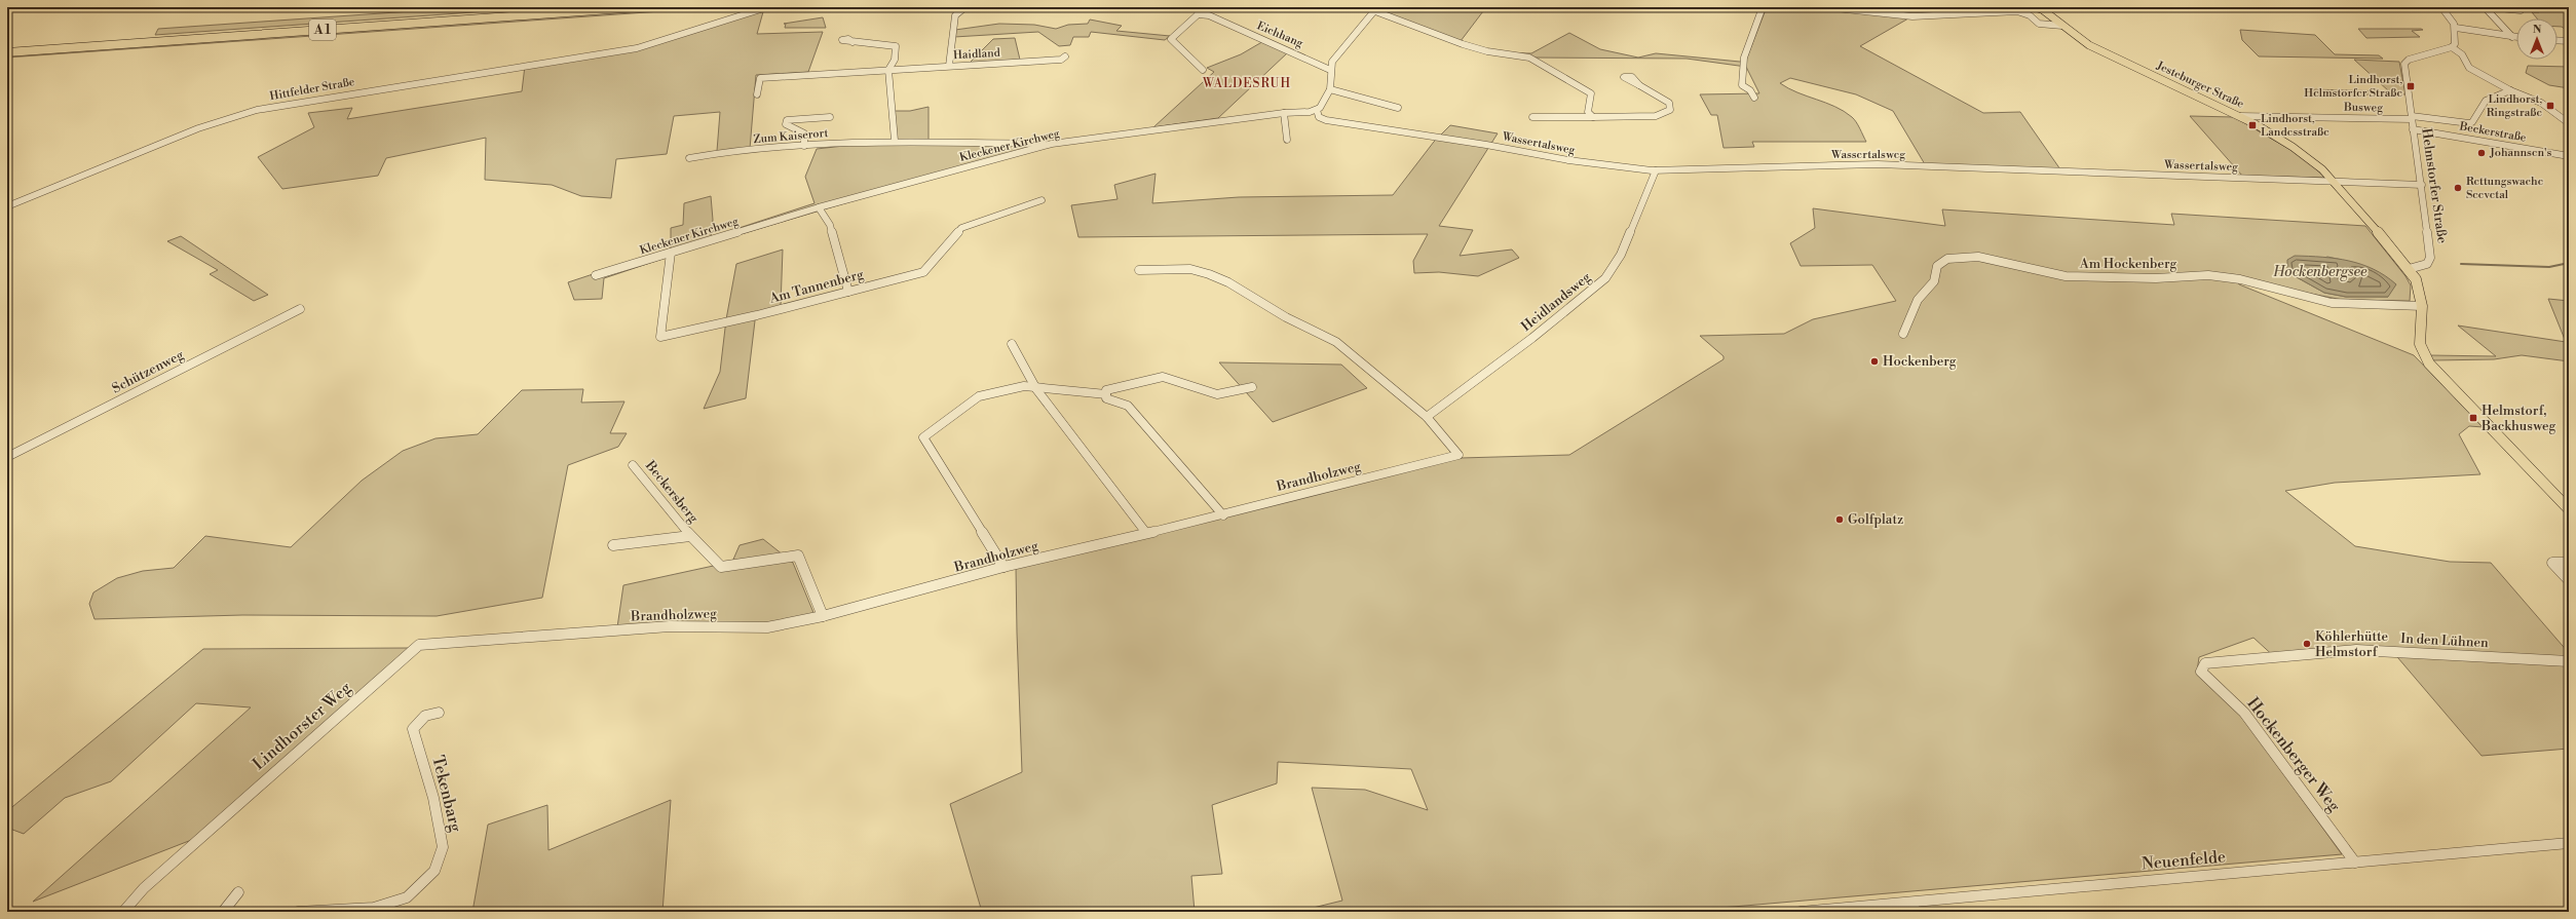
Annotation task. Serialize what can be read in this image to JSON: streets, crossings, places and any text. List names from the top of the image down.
{
  "streets": {
    "highway": ["A 1"],
    "main road": ["Jesteburger Straße"],
    "street": [
      "Eichhang",
      "Haidland",
      "Hittfelder Straße",
      "Busweg",
      "Beckerstraße",
      "Zum Kaiserort",
      "Wassertalsweg",
      "Kleckener Kirchweg",
      "Helmstorfer Straße",
      "Am Hockenberg",
      "Am Tannenberg",
      "Heidlandsweg",
      "Schützenweg",
      "Brandholzweg",
      "Beckersberg",
      "In den Lühnen",
      "Lindhorster Weg",
      "Hockenberger Weg",
      "Tekenbarg",
      "Neuenfelde"
    ]
  },
  "crossings": [
    ["Jesteburger Straße", "Busweg"],
    ["Jesteburger Straße", "Wassertalsweg"],
    ["Jesteburger Straße", "Helmstorfer Straße"],
    ["Busweg", "Helmstorfer Straße"],
    ["Beckerstraße", "Helmstorfer Straße"],
    ["Zum Kaiserort", "Kleckener Kirchweg"],
    ["Wassertalsweg", "Kleckener Kirchweg"],
    ["Wassertalsweg", "Helmstorfer Straße"],
    ["Wassertalsweg", "Heidlandsweg"],
    ["Kleckener Kirchweg", "Am Tannenberg"],
    ["Heidlandsweg", "Brandholzweg"],
    ["Brandholzweg", "Beckersberg"],
    ["Brandholzweg", "Lindhorster Weg"],
    ["In den Lühnen", "Hockenberger Weg"],
    ["Hockenberger Weg", "Neuenfelde"]
  ],
  "districts": ["WALDESRUH"],
  "water": ["Hockenbergsee"],
  "places": {
    "transit": [
      "Lindhorst, Helmstorfer Straße",
      "Lindhorst, Ringstraße",
      "Lindhorst, Landesstraße",
      "Helmstorf, Backhusweg"
    ],
    "other": [
      "Johannsen's",
      "Rettungswache Seevetal",
      "Hockenberg",
      "Golfplatz",
      "Köhlerhütte Helmstorf"
    ]
  },
  "north": "top"
}
